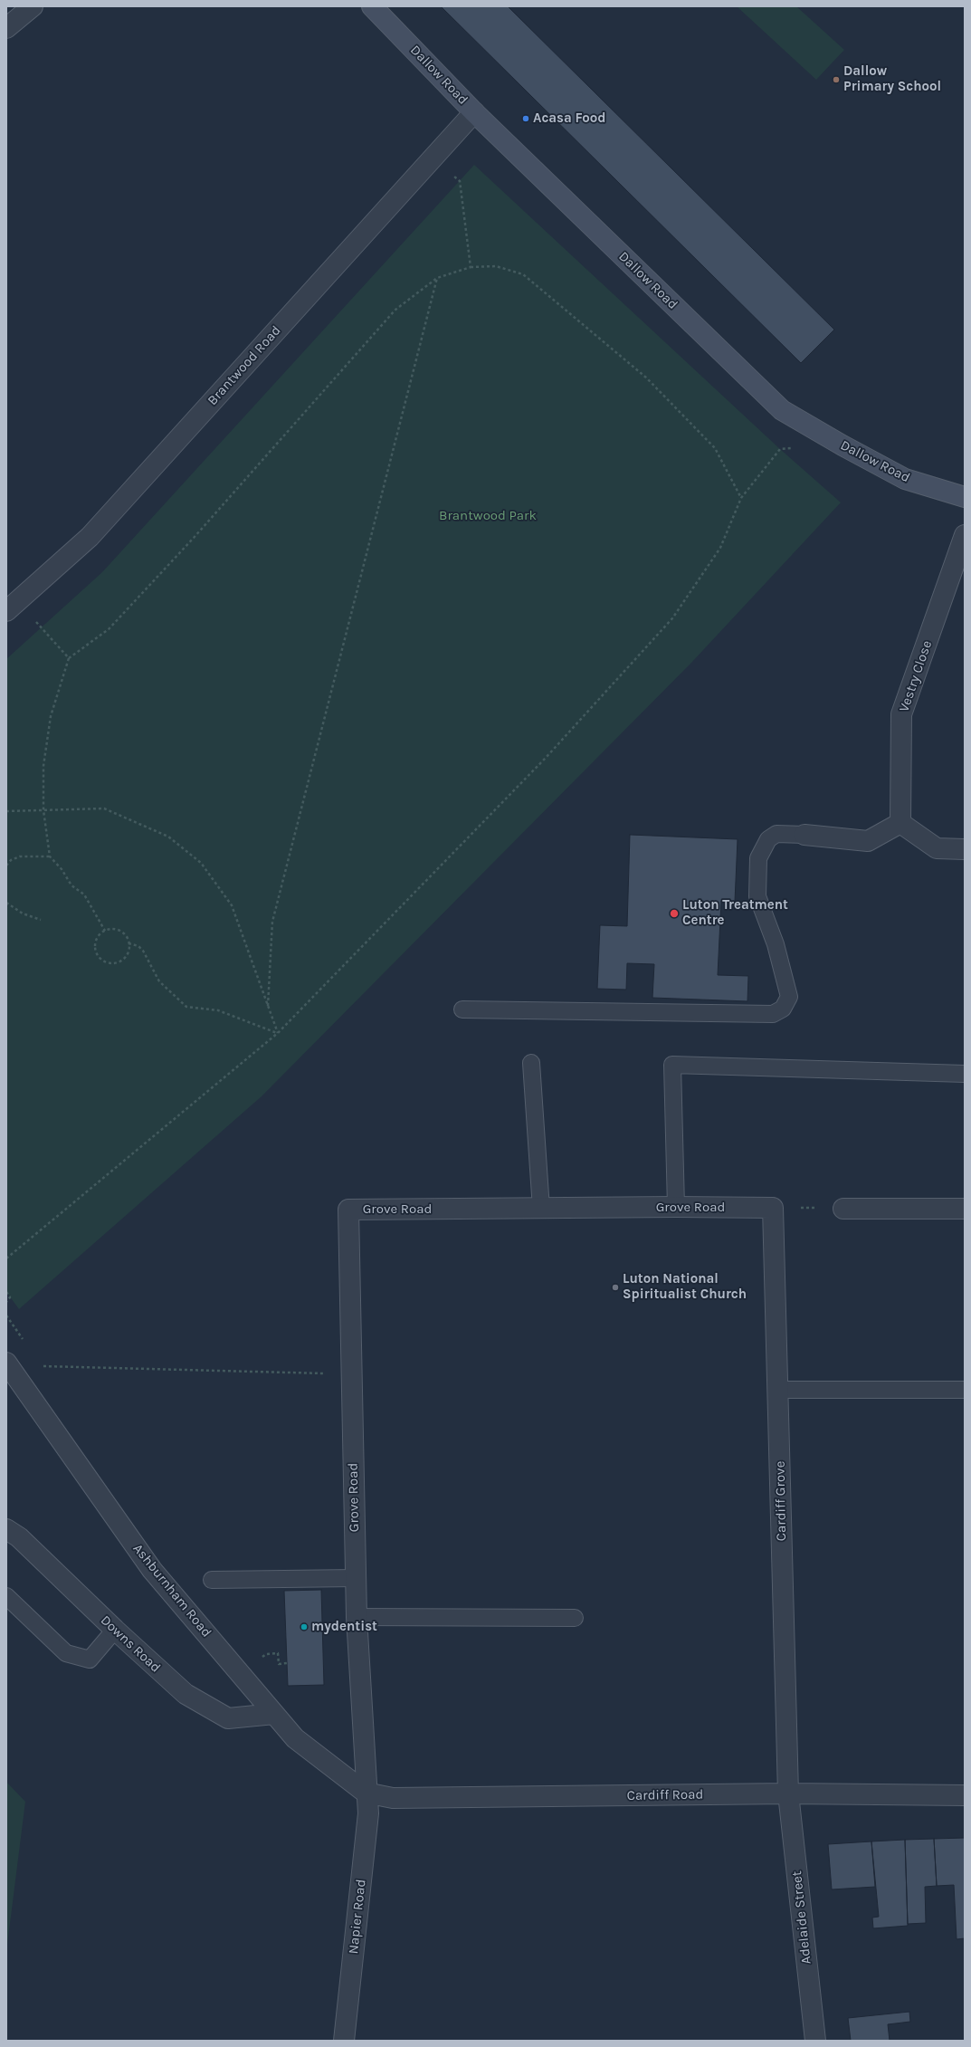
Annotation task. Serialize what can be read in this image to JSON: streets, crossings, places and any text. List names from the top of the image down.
{
  "streets": {
    "street": [
      "Dallow Road",
      "Brantwood Road",
      "Vestry Close",
      "Grove Road",
      "Cardiff Grove",
      "Ashburnham Road",
      "Downs Road",
      "Cardiff Road",
      "Napier Road",
      "Adelaide Street"
    ]
  },
  "crossings": [
    ["Dallow Road", "Brantwood Road"],
    ["Grove Road", "Cardiff Grove"],
    ["Grove Road", "Ashburnham Road"],
    ["Grove Road", "Cardiff Road"],
    ["Grove Road", "Napier Road"],
    ["Cardiff Grove", "Cardiff Road"],
    ["Cardiff Grove", "Adelaide Street"],
    ["Ashburnham Road", "Downs Road"],
    ["Ashburnham Road", "Cardiff Road"],
    ["Ashburnham Road", "Napier Road"],
    ["Cardiff Road", "Napier Road"],
    ["Cardiff Road", "Adelaide Street"]
  ],
  "parks": ["Brantwood Park"],
  "places": [
    "Dallow Primary School",
    "Acasa Food",
    "Luton Treatment Centre",
    "Luton National Spiritualist Church",
    "mydentist"
  ]
}
